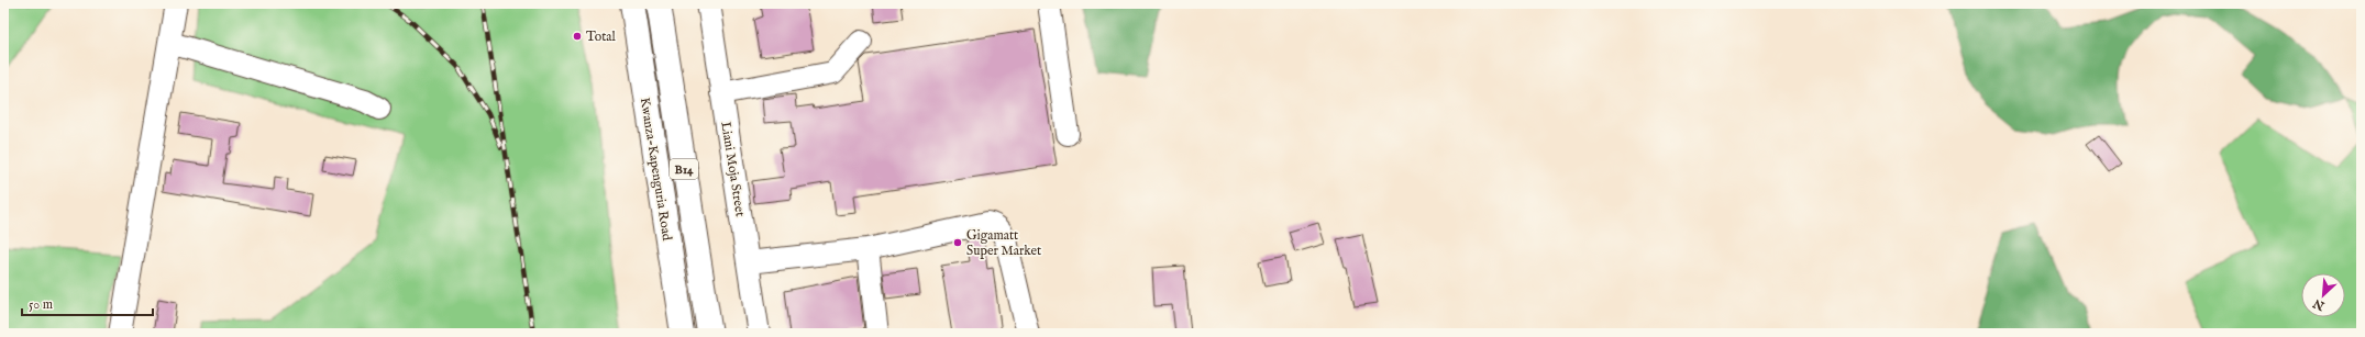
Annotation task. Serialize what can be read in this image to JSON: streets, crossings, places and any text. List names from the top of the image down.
{
  "streets": {
    "highway": ["Kwanza-Kapenguria Road", "B14"],
    "street": ["Liani Moja Street"]
  },
  "places": ["Total", "Gigamatt Super Market"],
  "scale_bar": "50 m",
  "north": "bottom left"
}
